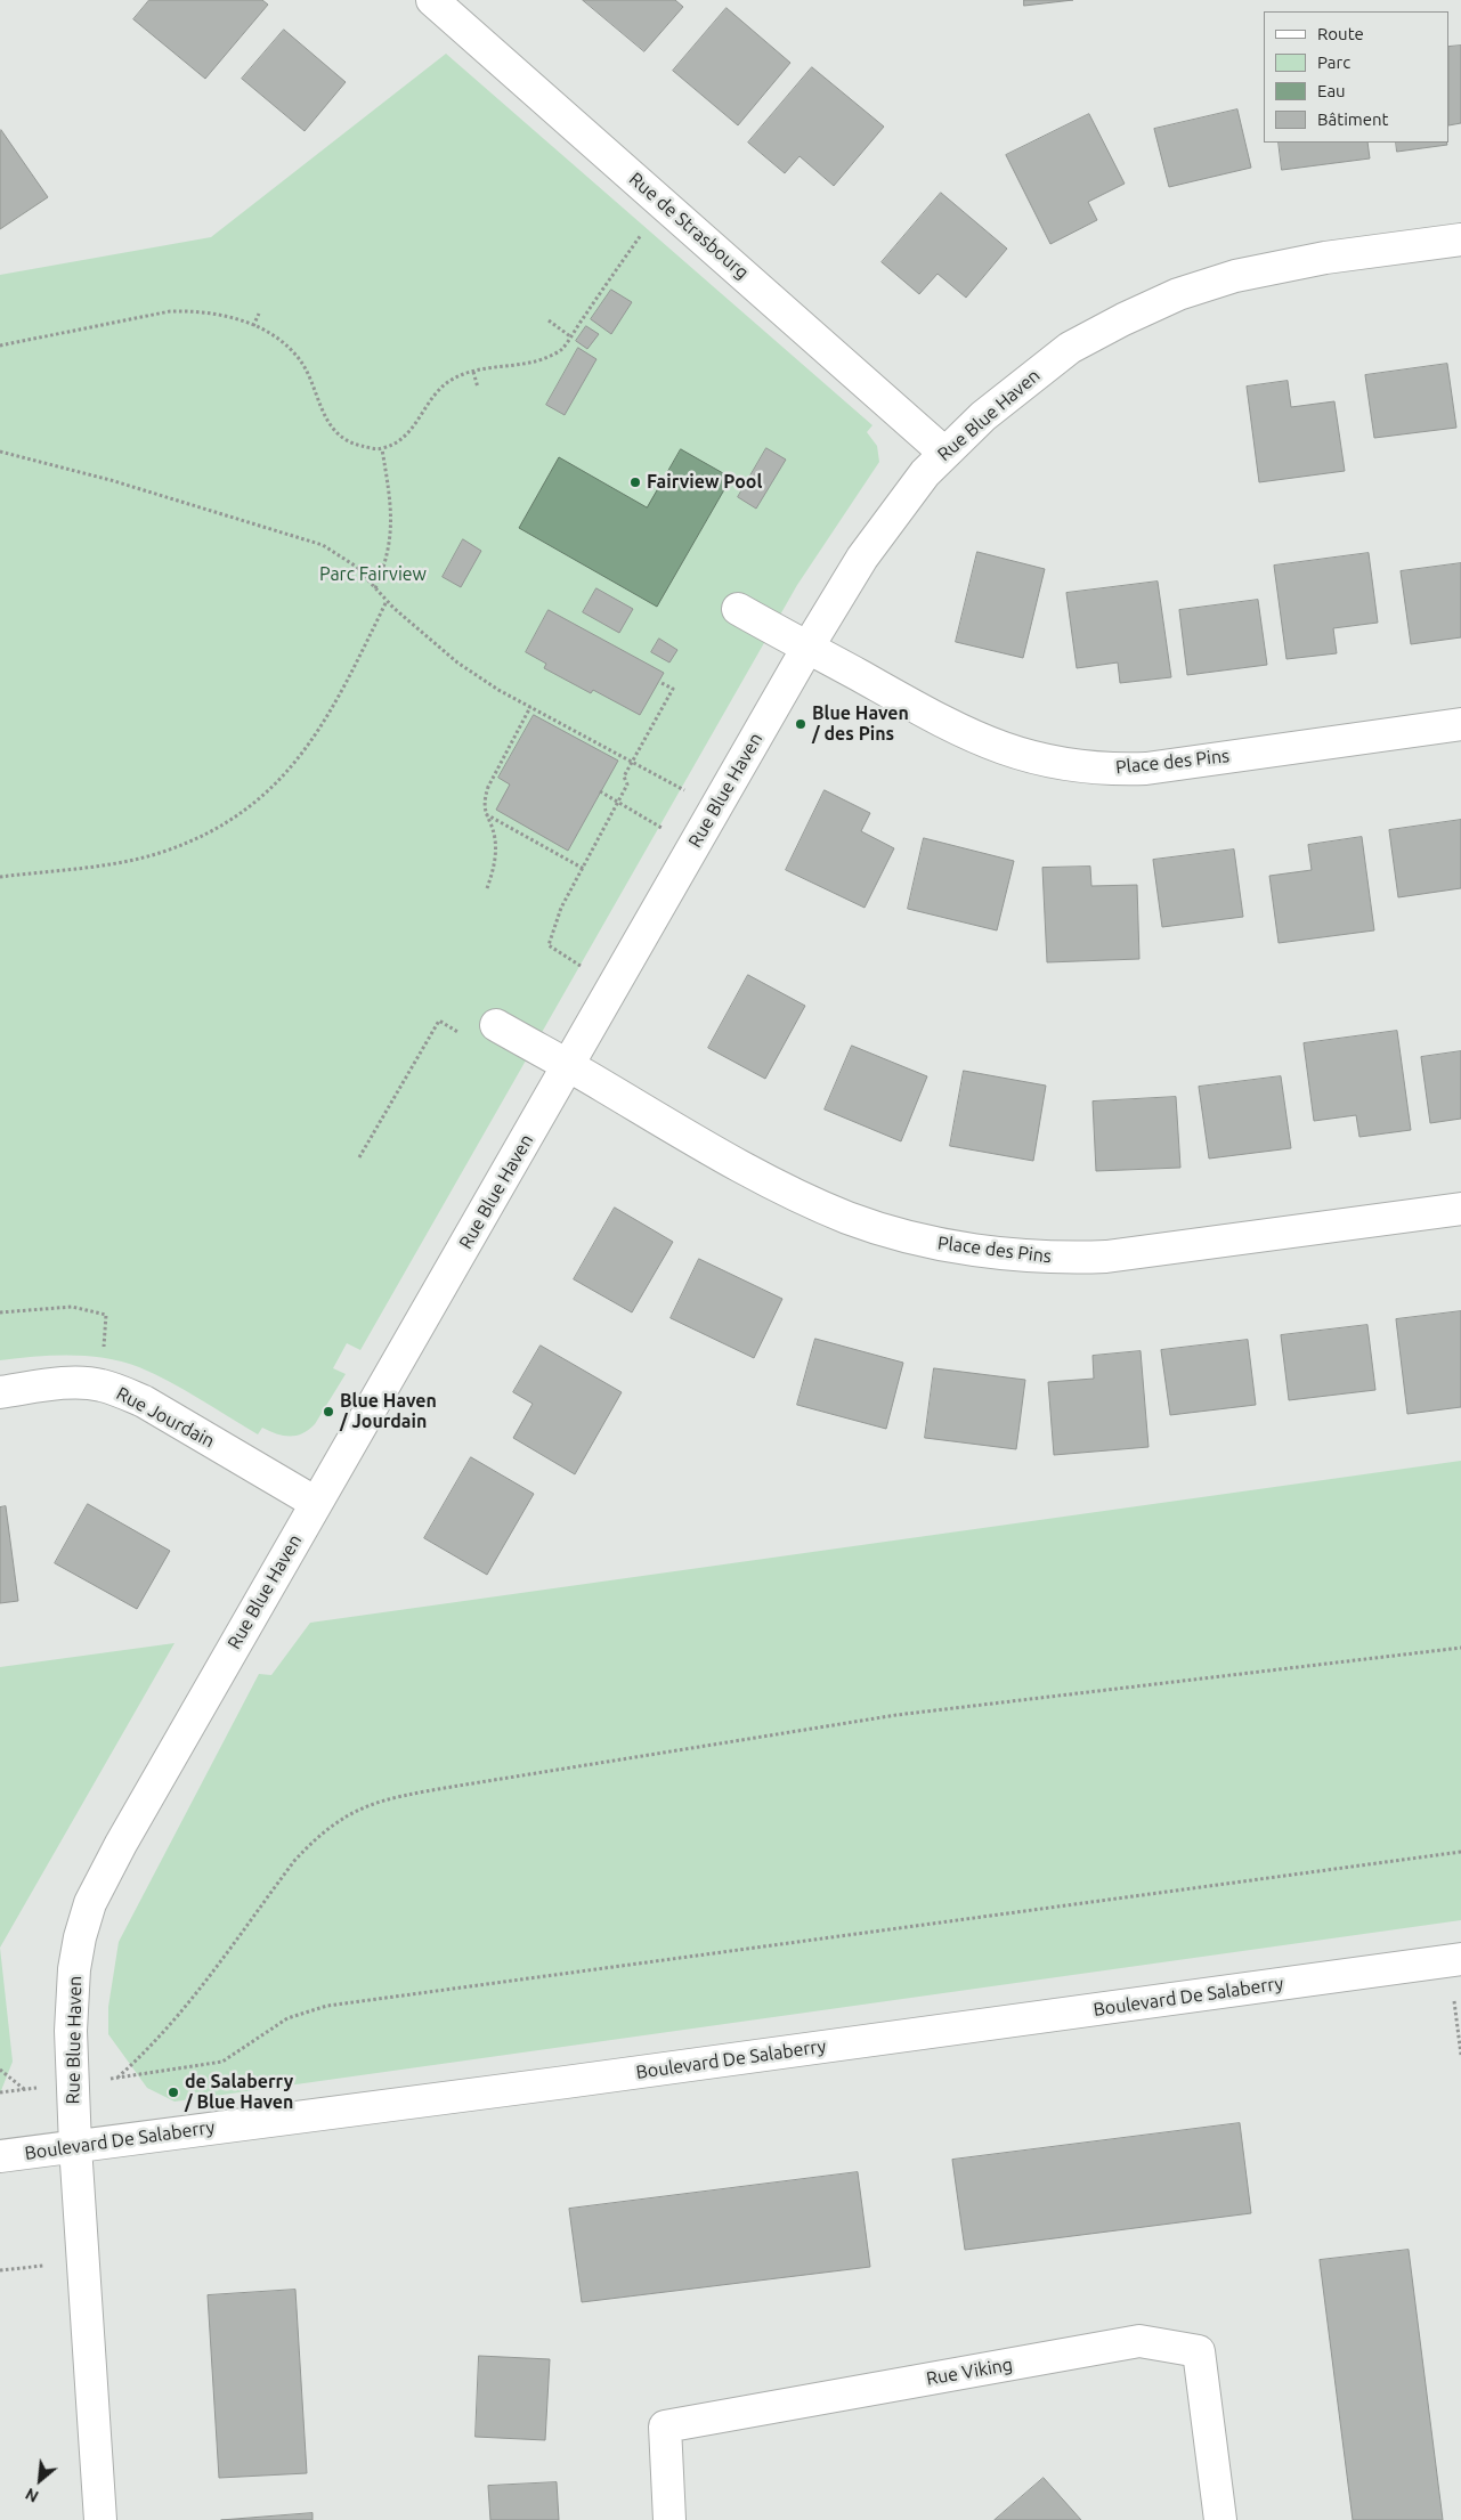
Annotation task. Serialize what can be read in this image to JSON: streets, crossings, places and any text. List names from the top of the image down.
{
  "streets": {
    "street": [
      "Rue de Strasbourg",
      "Rue Blue Haven",
      "Place des Pins",
      "Rue Jourdain",
      "Boulevard De Salaberry",
      "Rue Viking"
    ]
  },
  "crossings": [
    ["Rue de Strasbourg", "Rue Blue Haven"],
    ["Rue Blue Haven", "Place des Pins"],
    ["Rue Blue Haven", "Rue Jourdain"],
    ["Rue Blue Haven", "Boulevard De Salaberry"]
  ],
  "parks": ["Parc Fairview"],
  "places": [
    "Fairview Pool",
    "Blue Haven / des Pins",
    "Blue Haven / Jourdain",
    "de Salaberry / Blue Haven"
  ],
  "legend": [
    "Route",
    "Parc",
    "Eau",
    "Bâtiment"
  ],
  "north": "bottom left"
}
